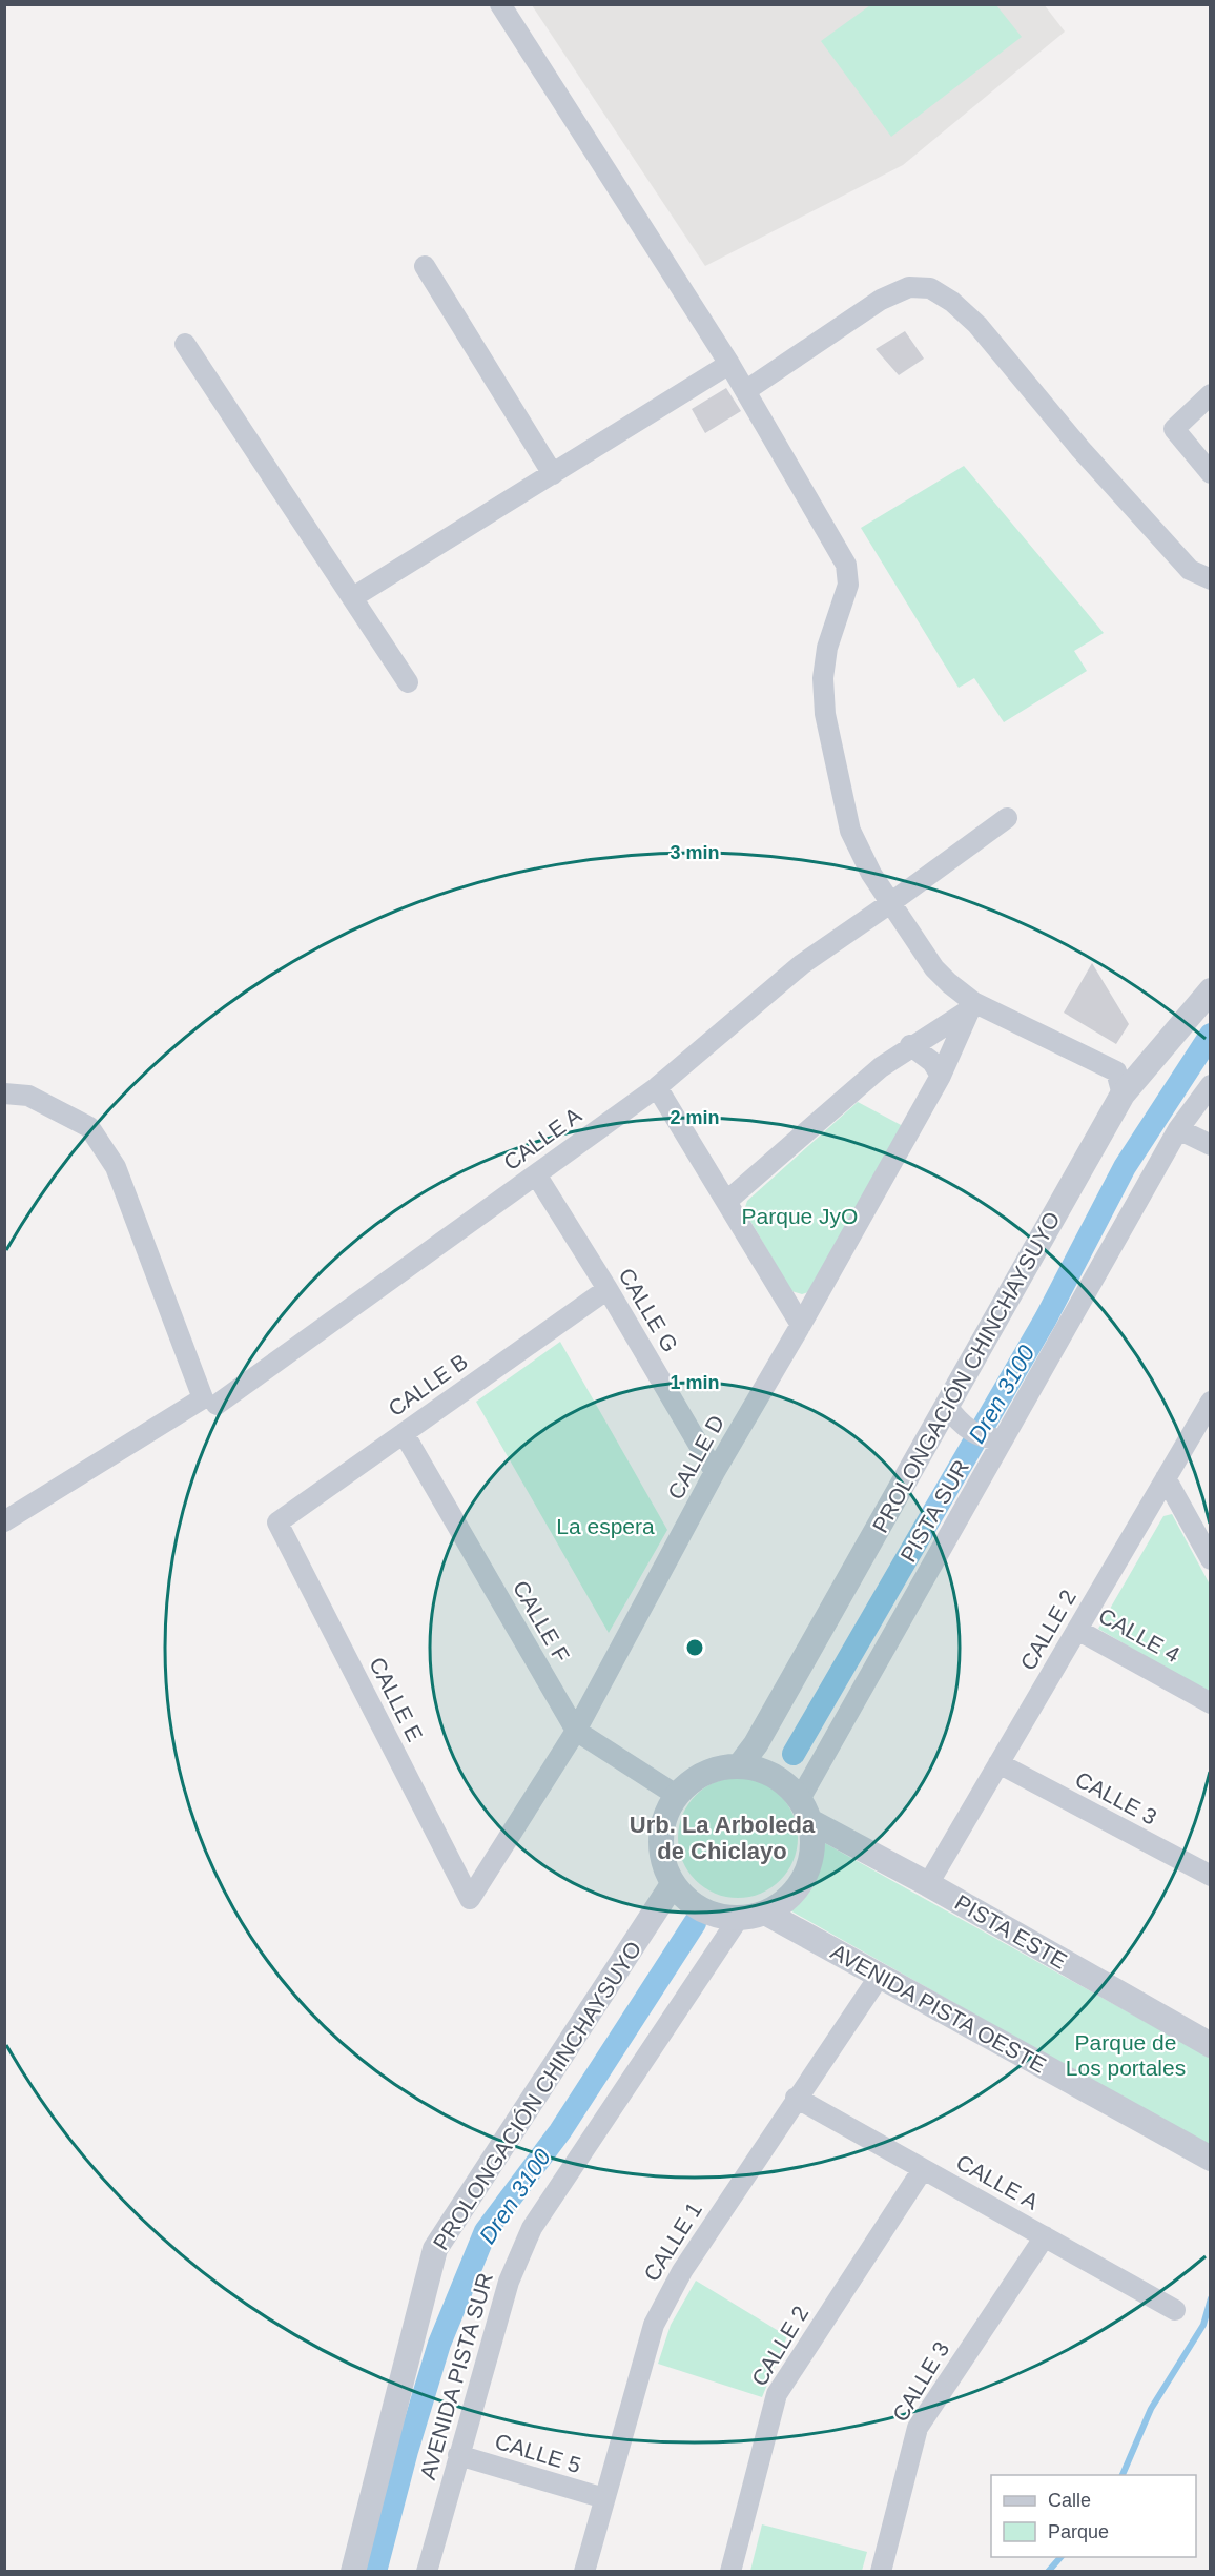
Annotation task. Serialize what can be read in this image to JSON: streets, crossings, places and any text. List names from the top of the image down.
{
  "streets": {
    "street": [
      "CALLE A",
      "CALLE G",
      "PROLONGACIÓN CHINCHAYSUYO",
      "CALLE B",
      "CALLE D",
      "PISTA SUR",
      "CALLE F",
      "CALLE 2",
      "CALLE 4",
      "CALLE E",
      "CALLE 3",
      "PISTA ESTE",
      "AVENIDA PISTA OESTE",
      "CALLE 1",
      "AVENIDA PISTA SUR",
      "CALLE 5"
    ]
  },
  "crossings": [
    ["CALLE A", "CALLE G"],
    ["CALLE A", "CALLE 2"],
    ["CALLE A", "CALLE 3"],
    ["CALLE A", "CALLE 1"],
    ["CALLE G", "CALLE B"],
    ["CALLE G", "CALLE D"],
    ["PROLONGACIÓN CHINCHAYSUYO", "PISTA SUR"],
    ["PROLONGACIÓN CHINCHAYSUYO", "CALLE F"],
    ["PROLONGACIÓN CHINCHAYSUYO", "PISTA ESTE"],
    ["PROLONGACIÓN CHINCHAYSUYO", "AVENIDA PISTA OESTE"],
    ["PROLONGACIÓN CHINCHAYSUYO", "AVENIDA PISTA SUR"],
    ["CALLE B", "CALLE F"],
    ["CALLE B", "CALLE E"],
    ["CALLE D", "CALLE F"],
    ["CALLE D", "CALLE E"],
    ["PISTA SUR", "CALLE F"],
    ["PISTA SUR", "PISTA ESTE"],
    ["PISTA SUR", "AVENIDA PISTA OESTE"],
    ["PISTA SUR", "AVENIDA PISTA SUR"],
    ["CALLE F", "PISTA ESTE"],
    ["CALLE F", "AVENIDA PISTA OESTE"],
    ["CALLE F", "AVENIDA PISTA SUR"],
    ["CALLE 2", "CALLE 4"],
    ["CALLE 2", "CALLE 3"],
    ["CALLE 2", "PISTA ESTE"],
    ["PISTA ESTE", "AVENIDA PISTA OESTE"],
    ["PISTA ESTE", "AVENIDA PISTA SUR"],
    ["AVENIDA PISTA OESTE", "CALLE 1"],
    ["AVENIDA PISTA OESTE", "AVENIDA PISTA SUR"],
    ["CALLE 1", "CALLE 5"],
    ["AVENIDA PISTA SUR", "CALLE 5"]
  ],
  "districts": ["Urb. La Arboleda de Chiclayo"],
  "water": ["Dren 3100"],
  "parks": ["Parque JyO", "La espera", "Parque de Los portales"],
  "legend": ["Calle", "Parque"],
  "rings": ["3 min", "2 min", "1 min"]
}
